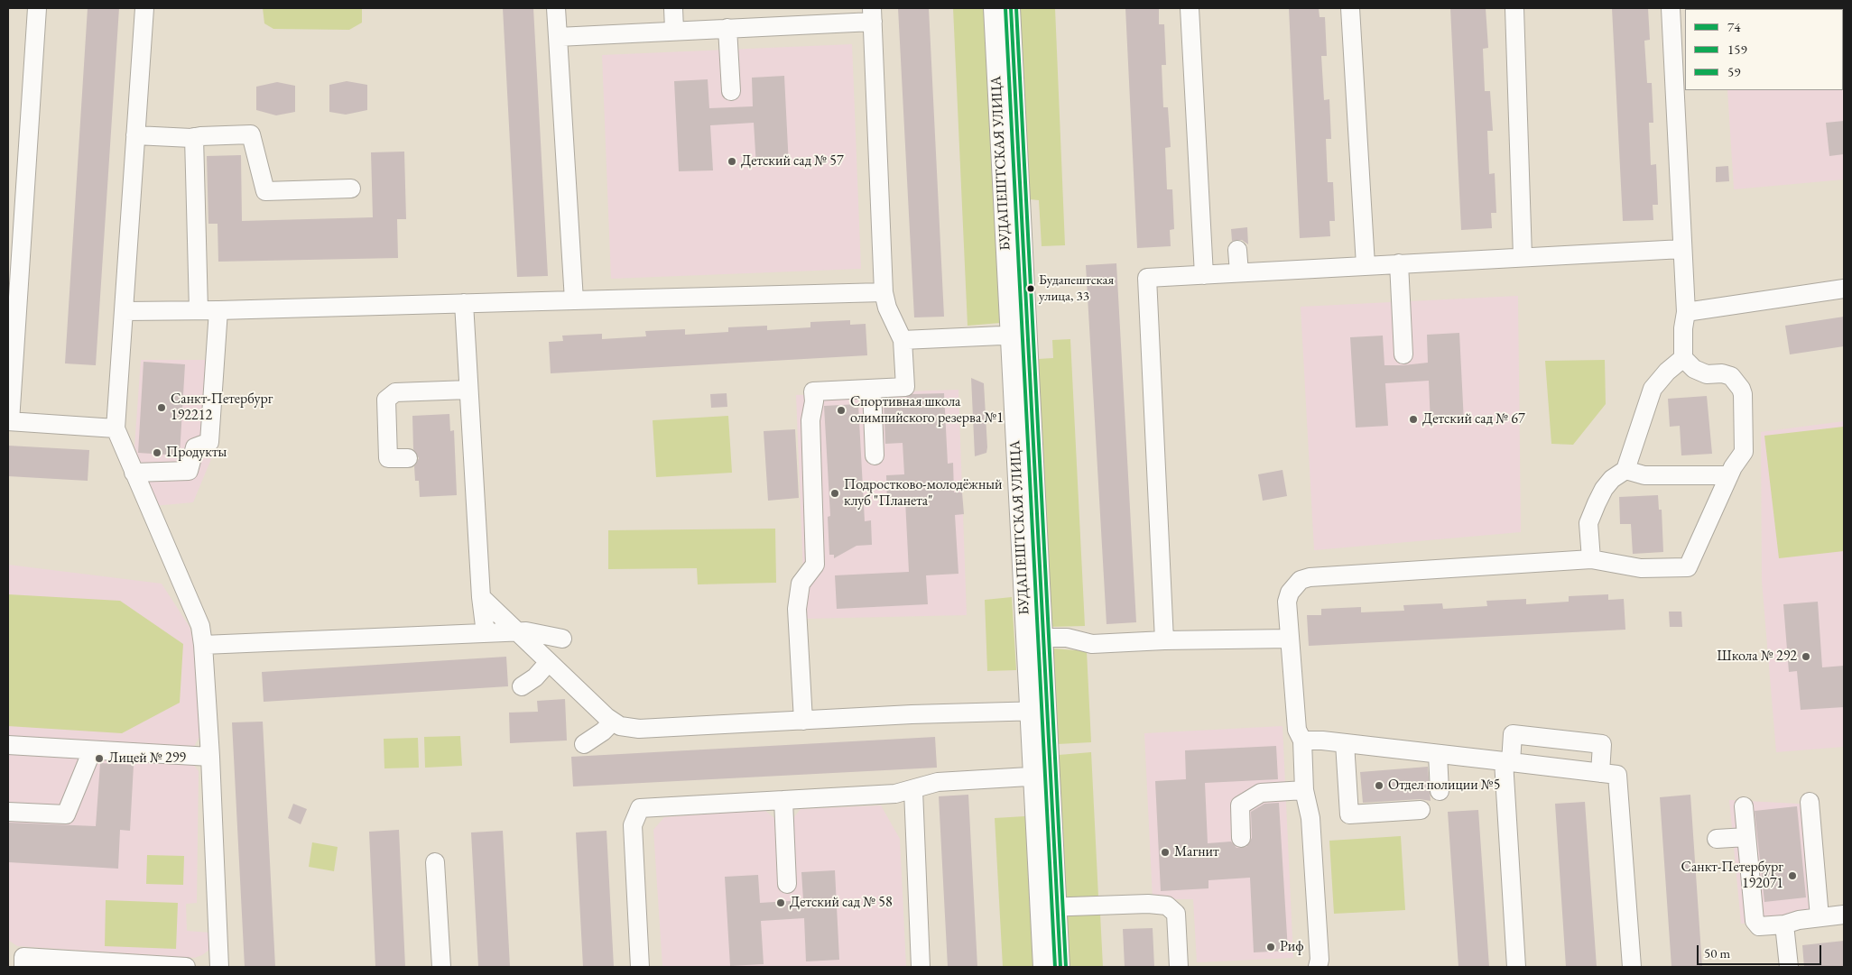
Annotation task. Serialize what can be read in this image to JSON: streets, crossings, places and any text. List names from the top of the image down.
{
  "streets": {
    "street": ["БУДАПЕШТСКАЯ УЛИЦА"]
  },
  "places": [
    "Детский сад № 57",
    "Будапештская улица, 33",
    "Санкт-Петербург 192212",
    "Спортивная школа олимпийского резерва №1",
    "Детский сад № 67",
    "Продукты",
    "Подростково-молодёжный клуб \"Планета\"",
    "Школа № 292",
    "Лицей № 299",
    "Отдел полиции №5",
    "Магнит",
    "Санкт-Петербург 192071",
    "Детский сад № 58",
    "Риф"
  ],
  "lines": ["transit line 74", "transit line 159", "transit line 59"],
  "legend": ["74", "159", "59"],
  "scale_bar": "50 m"
}
